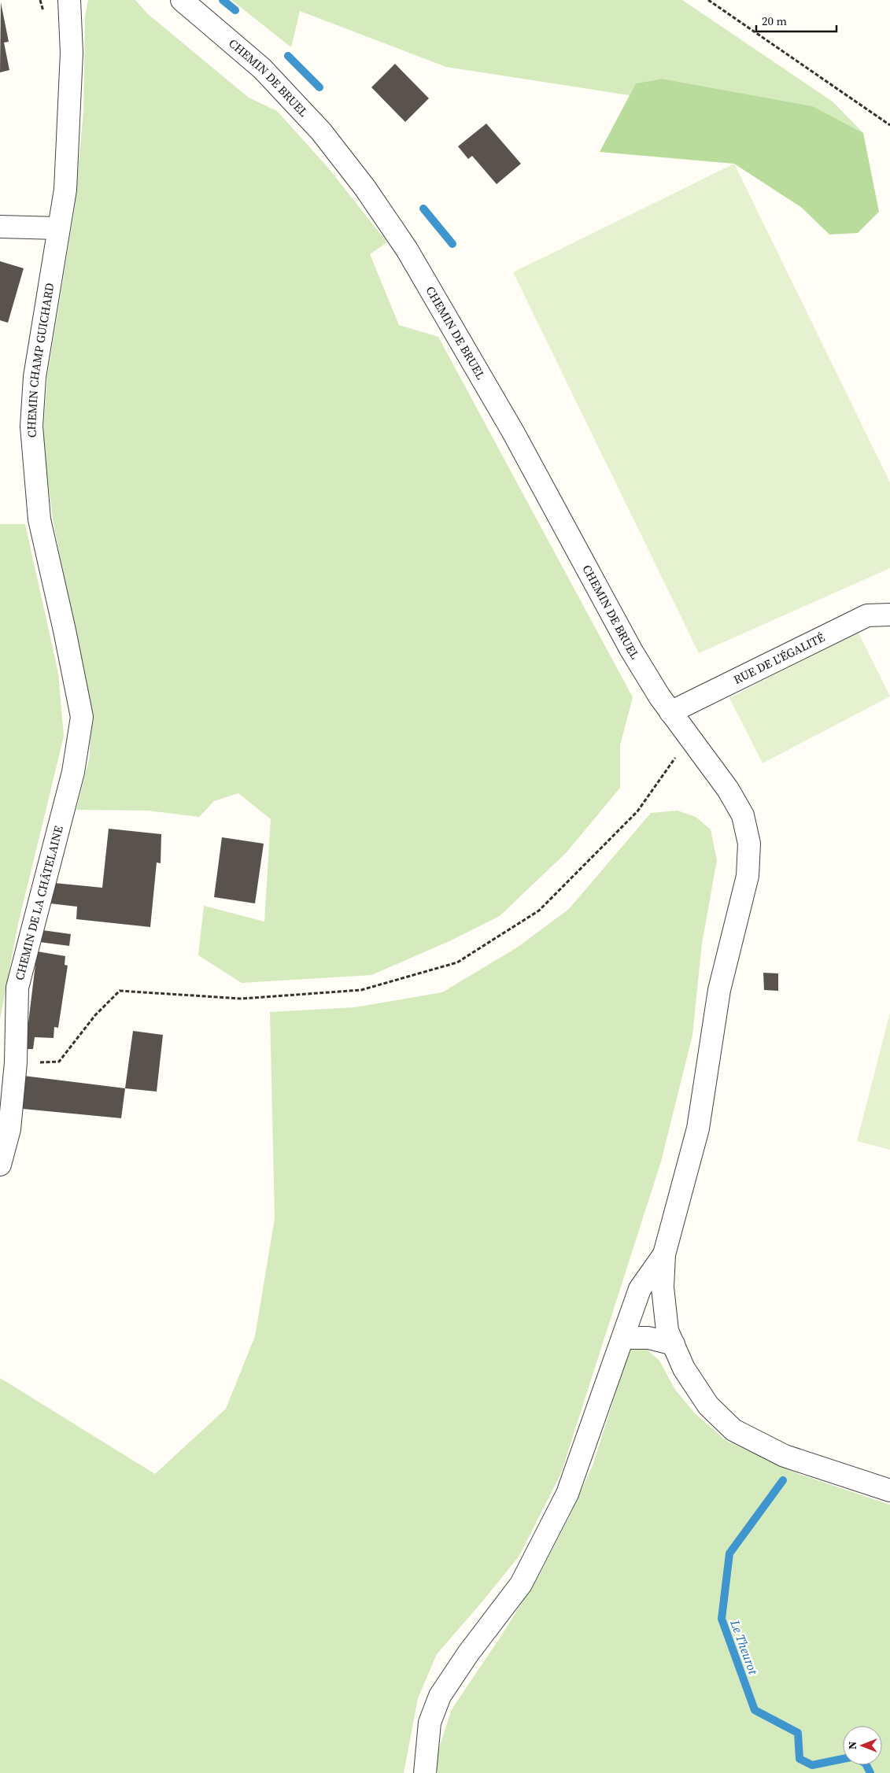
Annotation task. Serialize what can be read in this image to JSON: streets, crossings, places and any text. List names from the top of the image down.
{
  "streets": {
    "street": [
      "CHEMIN DE BRUEL",
      "CHEMIN CHAMP GUICHARD",
      "RUE DE L'ÉGALITÉ",
      "CHEMIN DE LA CHÂTELAINE"
    ]
  },
  "crossings": [
    ["CHEMIN DE BRUEL", "RUE DE L'ÉGALITÉ"],
    ["CHEMIN CHAMP GUICHARD", "CHEMIN DE LA CHÂTELAINE"]
  ],
  "water": ["Le Theurot"],
  "scale_bar": "20 m",
  "north": "left"
}
